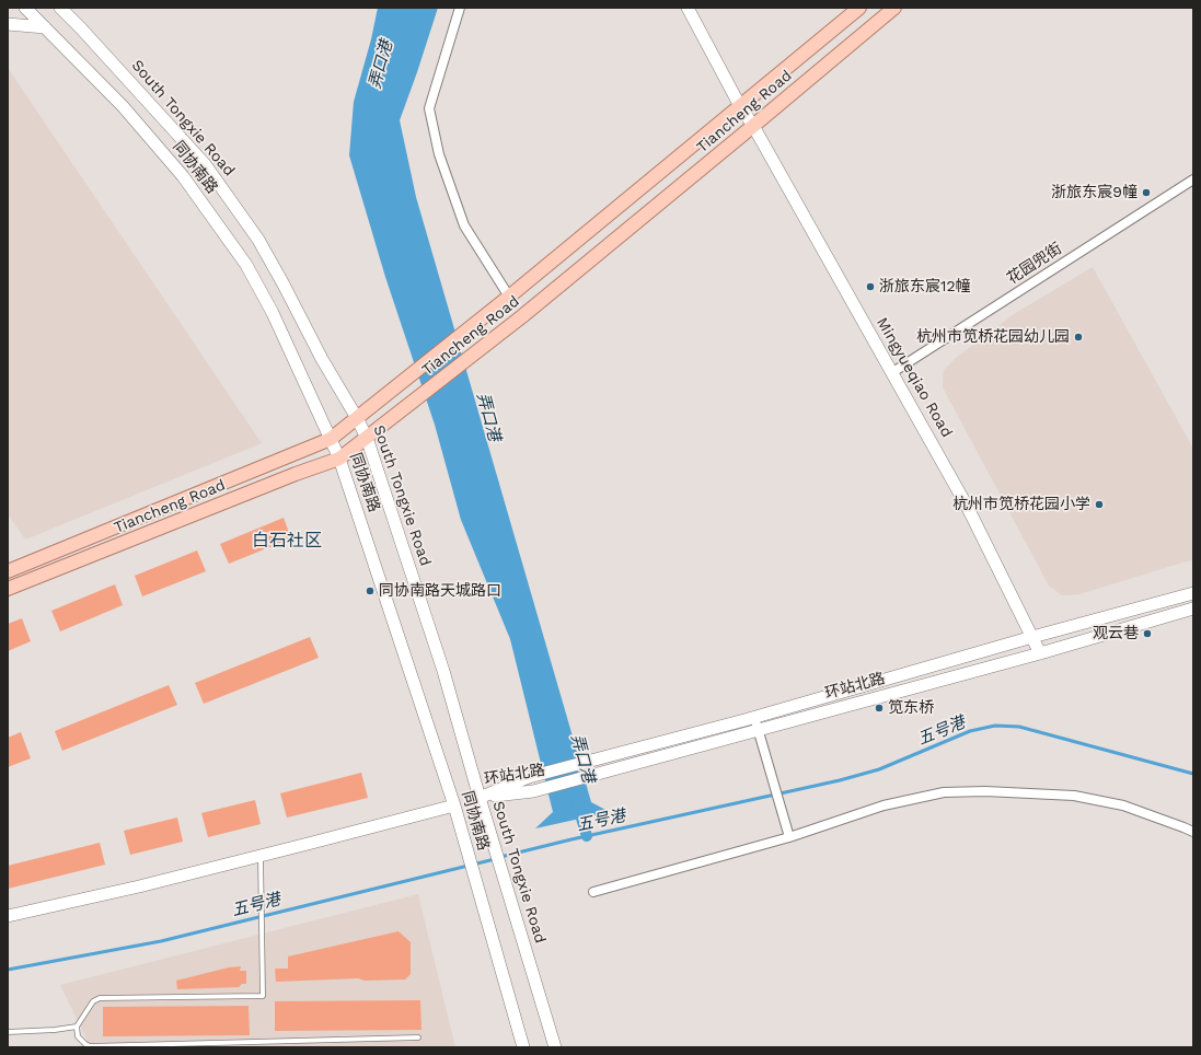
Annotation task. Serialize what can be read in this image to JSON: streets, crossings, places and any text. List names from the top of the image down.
{
  "streets": {
    "main road": [
      "Tiancheng Road",
      "South Tongxie Road",
      "同协南路",
      "Mingyueqiao Road",
      "环站北路"
    ],
    "street": ["花园兜街"]
  },
  "crossings": [
    ["Tiancheng Road", "South Tongxie Road"],
    ["Tiancheng Road", "同协南路"],
    ["Tiancheng Road", "Mingyueqiao Road"],
    ["South Tongxie Road", "环站北路"],
    ["花园兜街", "Mingyueqiao Road"],
    ["Mingyueqiao Road", "环站北路"]
  ],
  "districts": ["白石社区"],
  "water": ["弄口港", "五号港"],
  "places": [
    "浙旅东宸9幢",
    "浙旅东宸12幢",
    "杭州市笕桥花园幼儿园",
    "杭州市笕桥花园小学",
    "同协南路天城路口",
    "观云巷",
    "笕东桥"
  ]
}
